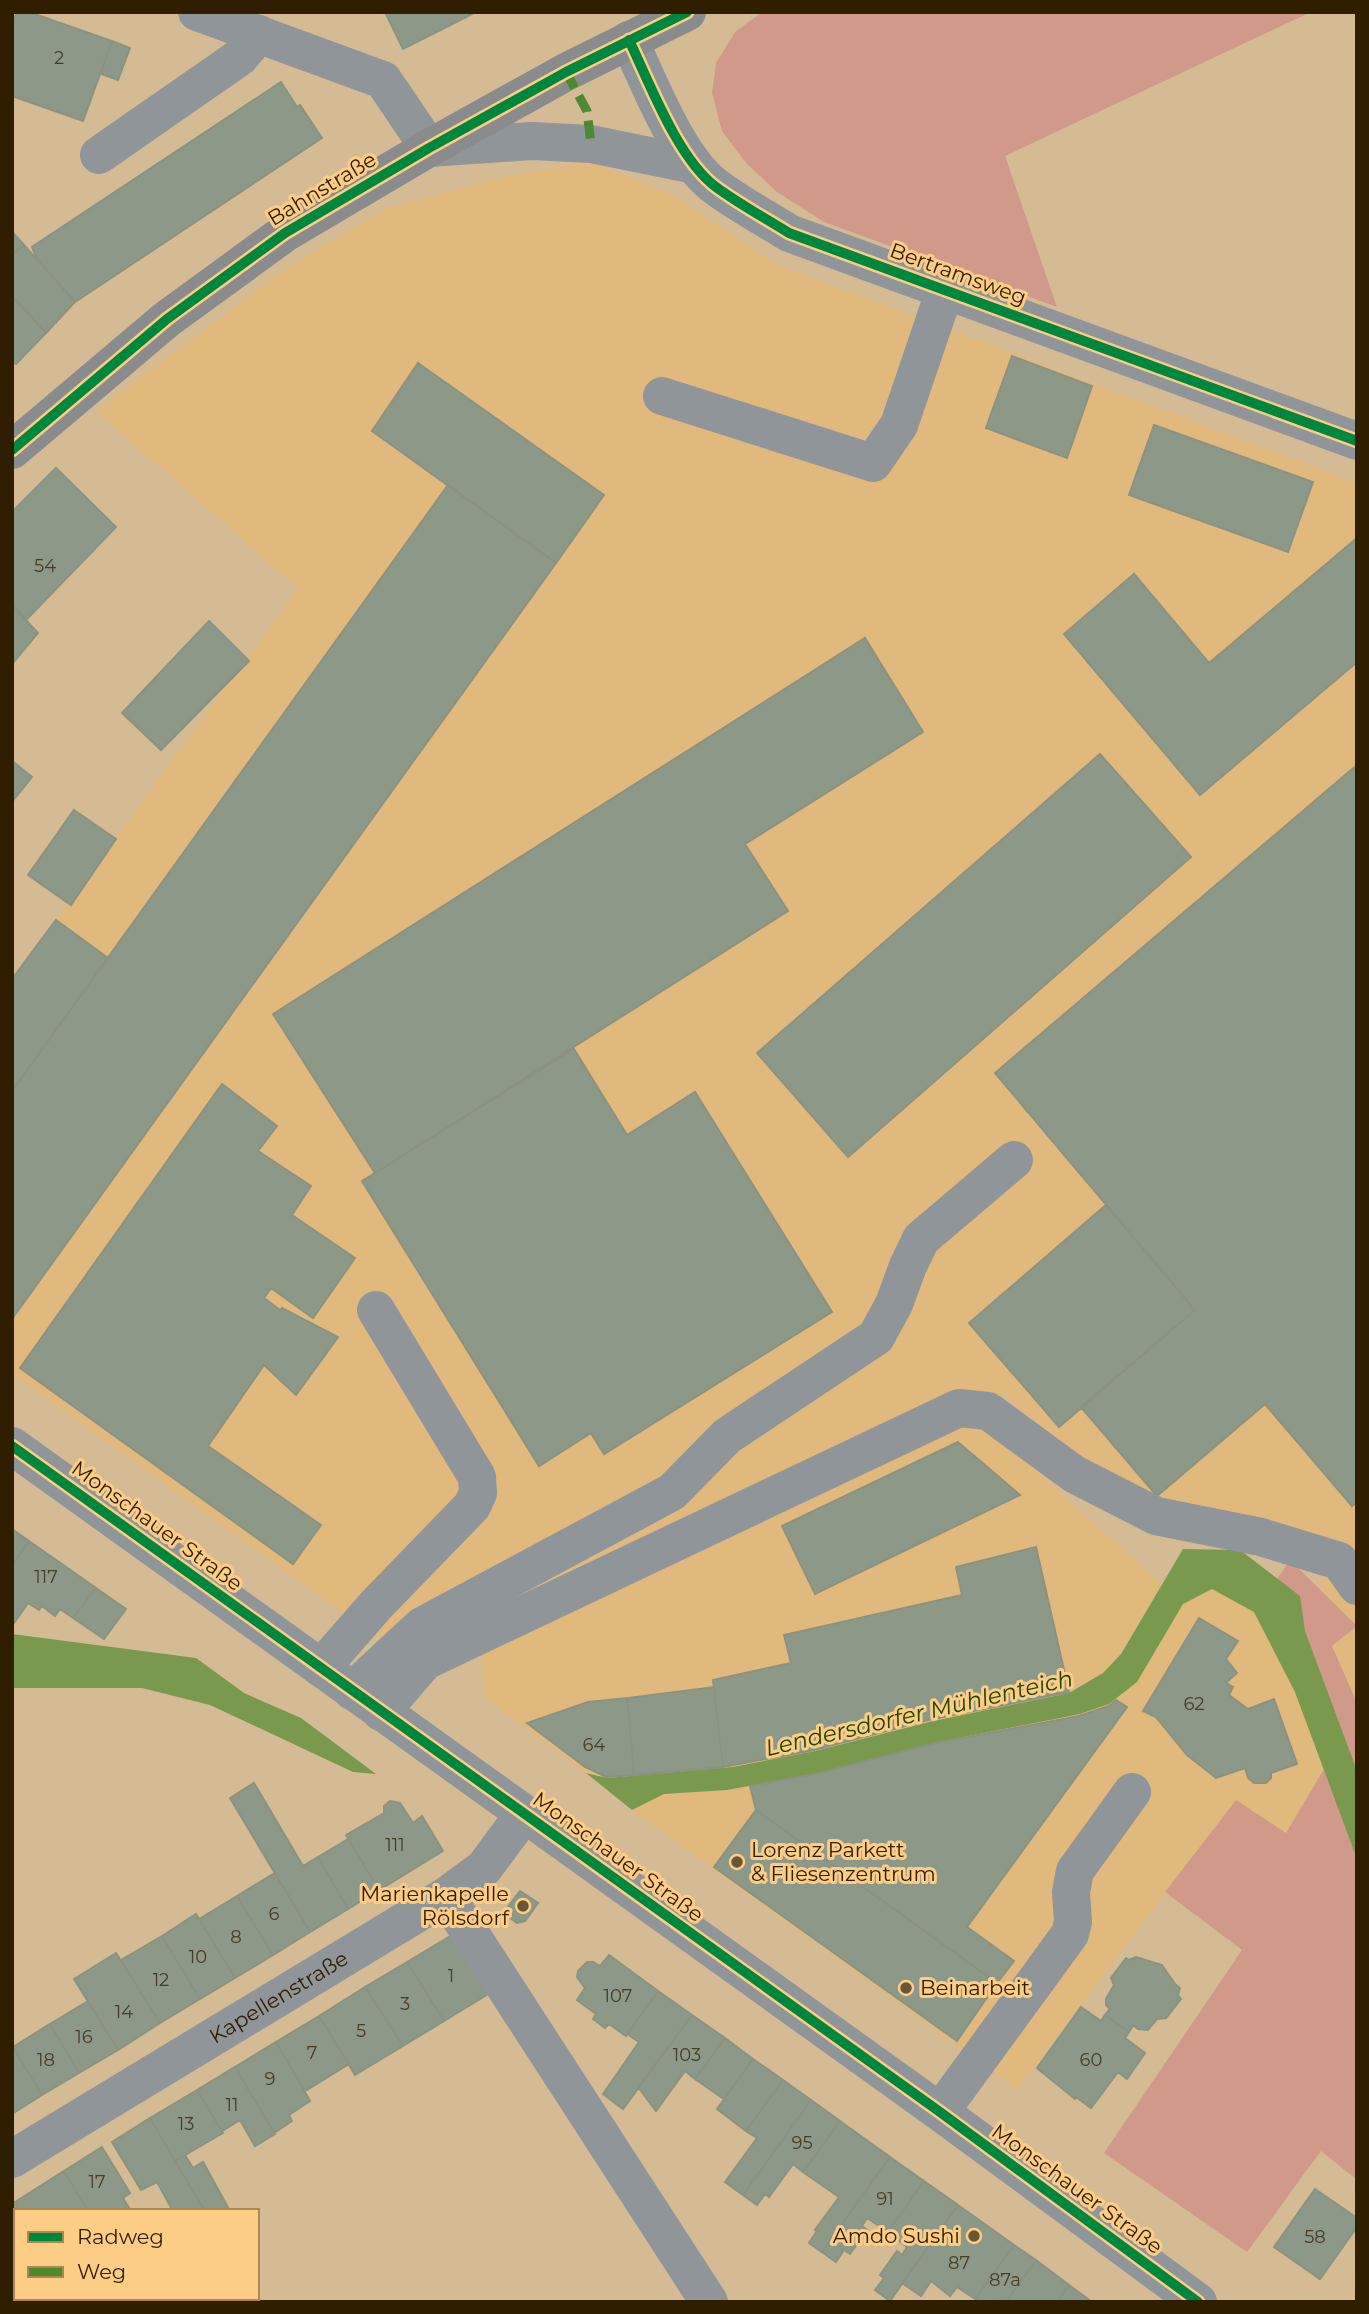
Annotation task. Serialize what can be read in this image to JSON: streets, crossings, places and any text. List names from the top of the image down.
{
  "streets": {
    "main road": ["Bahnstraße"],
    "street": ["Bertramsweg", "Monschauer Straße", "Kapellenstraße"]
  },
  "crossings": [
    ["Bahnstraße", "Bertramsweg"],
    ["Monschauer Straße", "Kapellenstraße"]
  ],
  "water": ["Lendersdorfer Mühlenteich"],
  "places": [
    "Lorenz Parkett & Fliesenzentrum",
    "Marienkapelle Rölsdorf",
    "Beinarbeit",
    "Amdo Sushi"
  ],
  "house_numbers": [
    "2",
    "54",
    "117",
    "62",
    "64",
    "111",
    "6",
    "8",
    "10",
    "1",
    "12",
    "107",
    "3",
    "14",
    "5",
    "16",
    "7",
    "103",
    "18",
    "60",
    "9",
    "11",
    "13",
    "95",
    "17",
    "91",
    "58",
    "87",
    "87a"
  ],
  "legend": ["Radweg", "Weg"]
}
